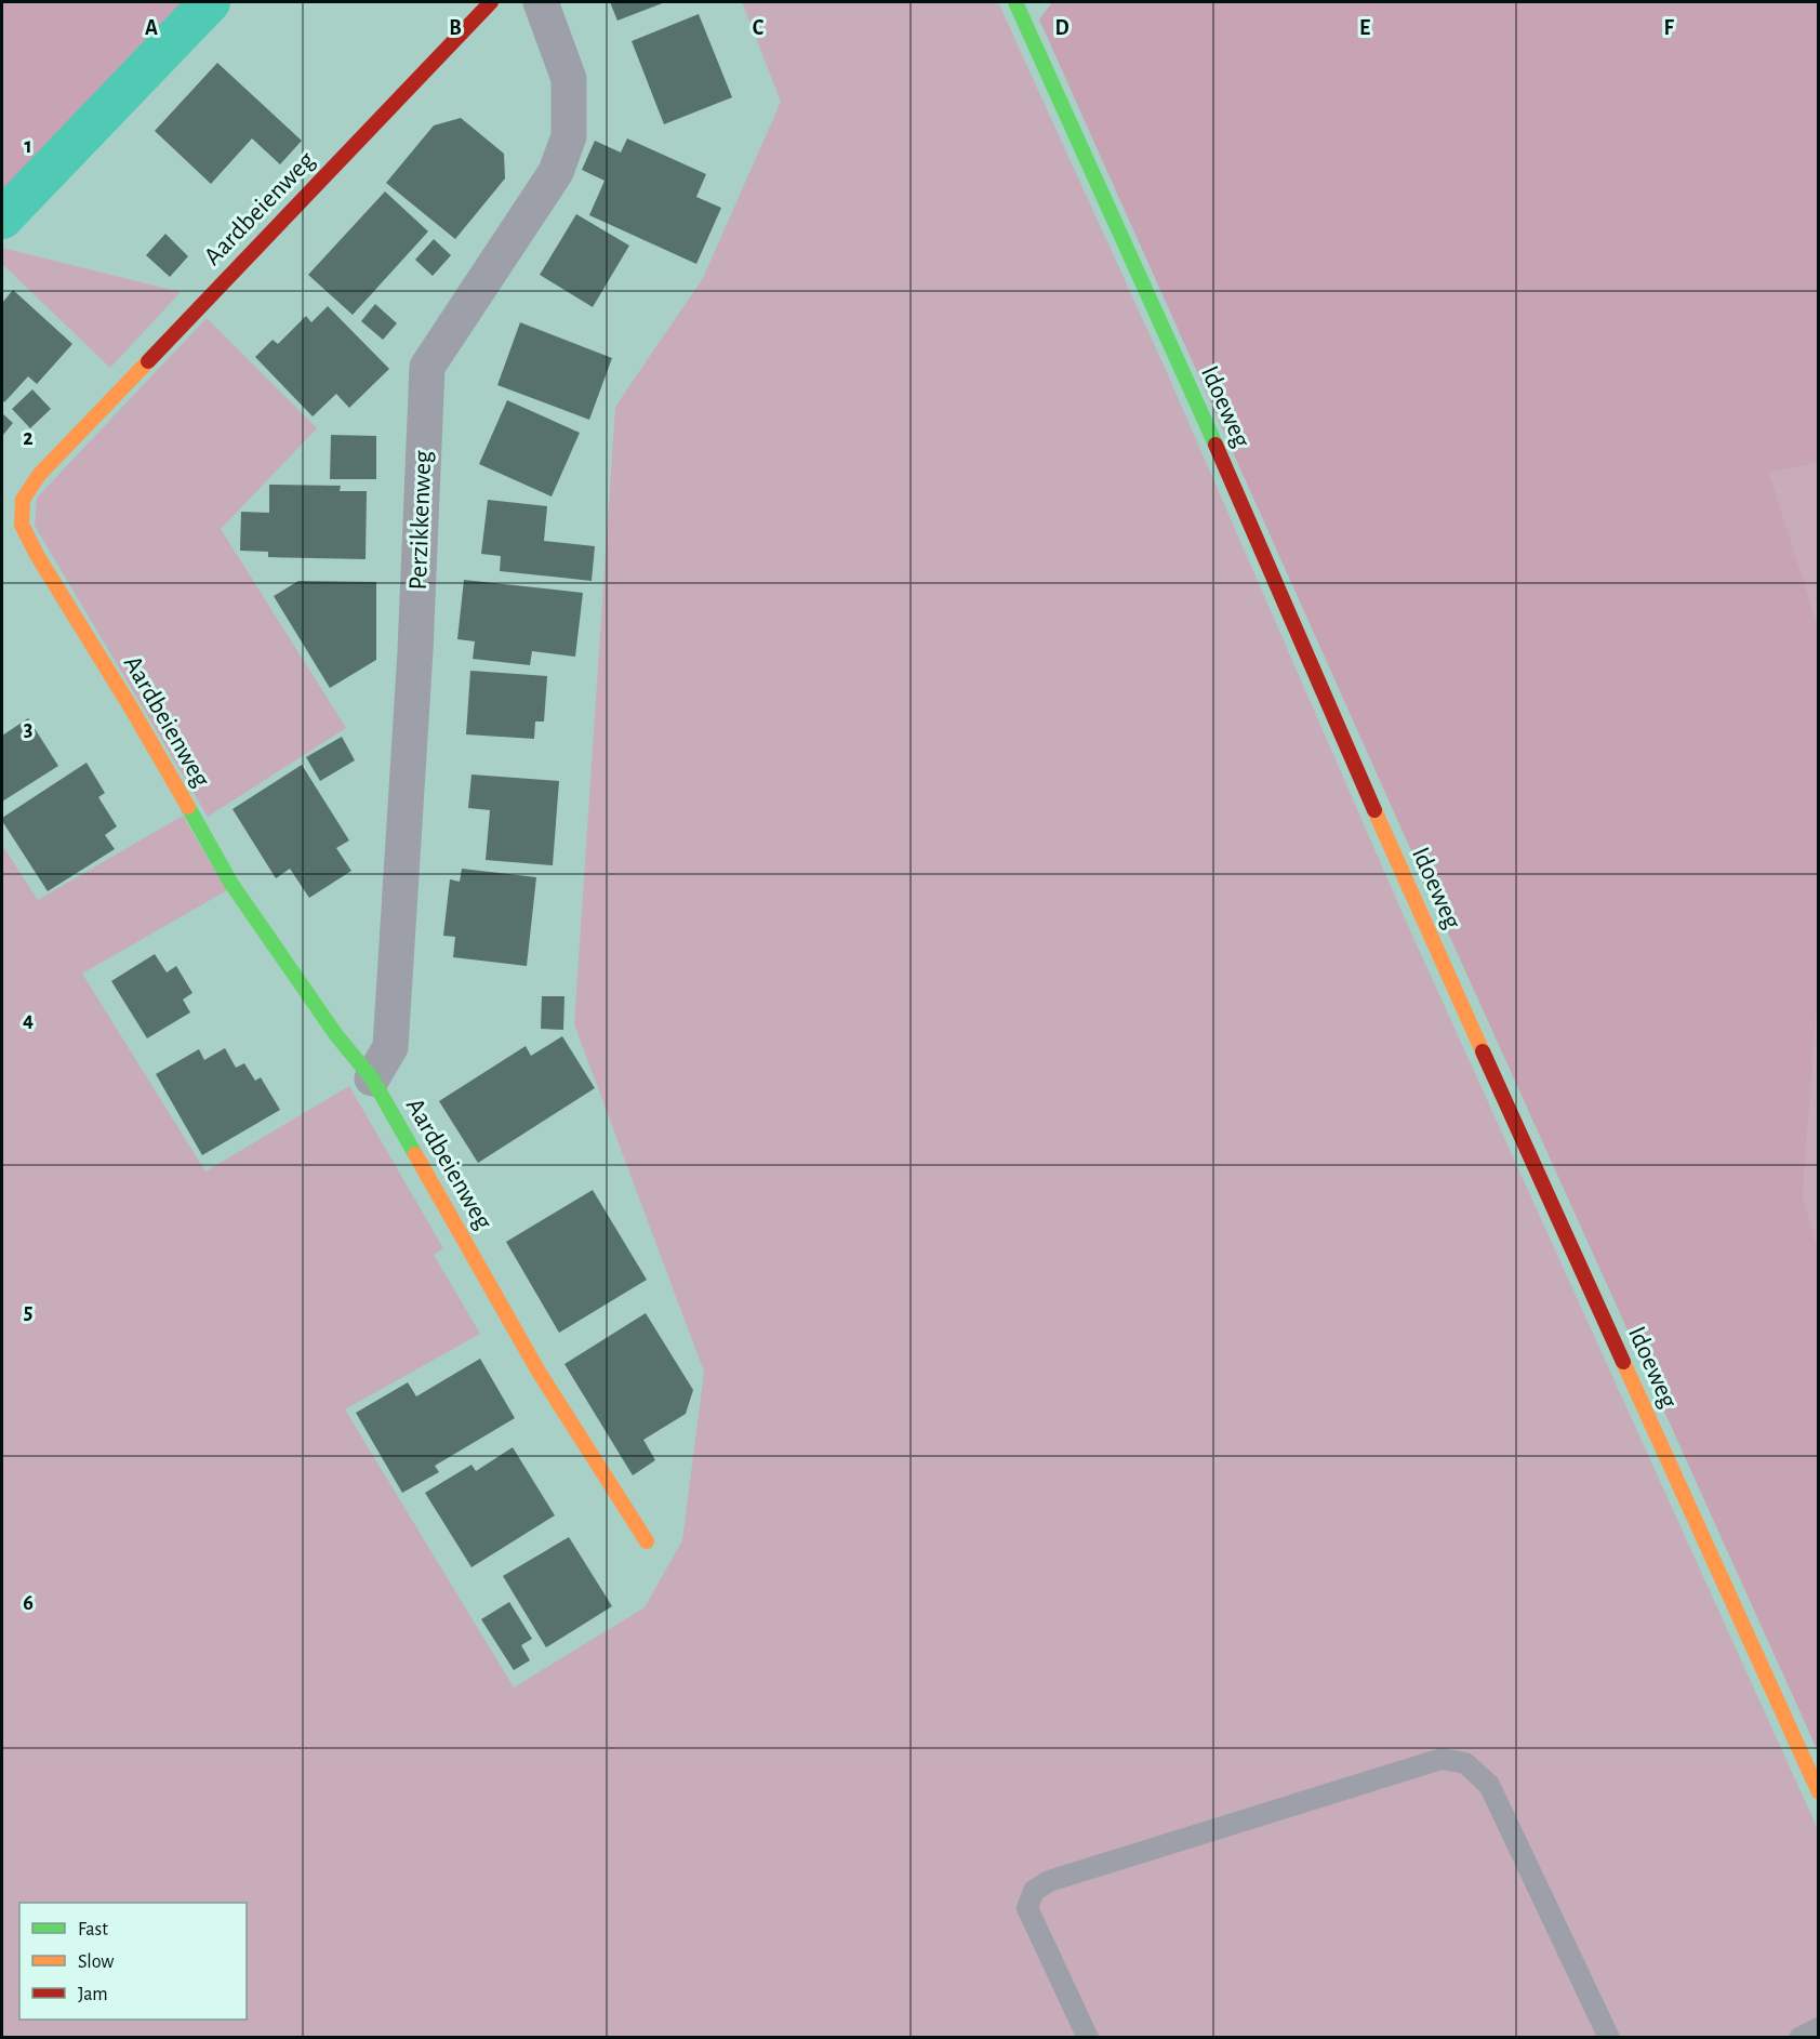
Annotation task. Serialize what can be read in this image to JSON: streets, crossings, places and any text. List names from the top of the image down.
{
  "streets": {
    "street": ["Aardbeienweg", "Idoeweg", "Perzikkenweg"]
  },
  "crossings": [
    ["Aardbeienweg", "Perzikkenweg"]
  ],
  "legend": ["Fast", "Slow", "Jam"],
  "grid": {
    "columns": [
      "A",
      "B",
      "C",
      "D",
      "E",
      "F"
    ],
    "rows": [
      "1",
      "2",
      "3",
      "4",
      "5",
      "6"
    ]
  }
}
